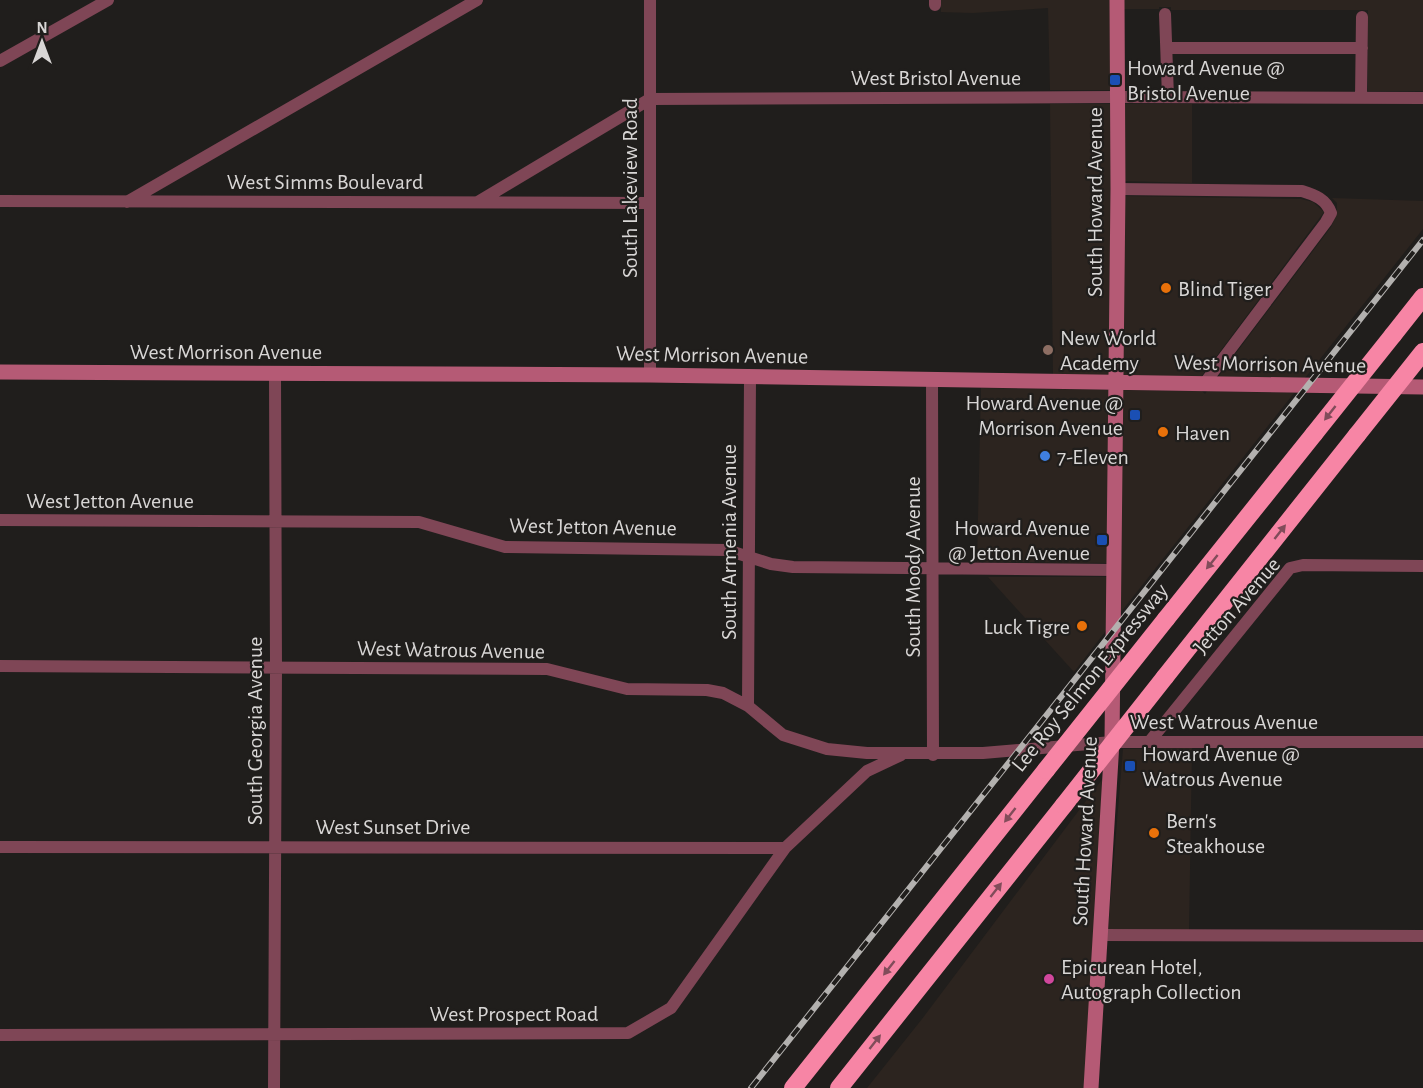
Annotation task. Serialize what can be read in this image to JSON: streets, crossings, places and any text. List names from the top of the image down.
{
  "streets": {
    "highway": ["Lee Roy Selmon Expressway"],
    "street": [
      "West Bristol Avenue",
      "West Simms Boulevard",
      "South Lakeview Road",
      "South Howard Avenue",
      "West Morrison Avenue",
      "West Jetton Avenue",
      "South Armenia Avenue",
      "South Moody Avenue",
      "Jetton Avenue",
      "West Watrous Avenue",
      "South Georgia Avenue",
      "West Sunset Drive",
      "West Prospect Road"
    ]
  },
  "crossings": [
    ["West Bristol Avenue", "South Lakeview Road"],
    ["West Bristol Avenue", "South Howard Avenue"],
    ["West Simms Boulevard", "South Lakeview Road"],
    ["South Lakeview Road", "West Morrison Avenue"],
    ["South Howard Avenue", "West Morrison Avenue"],
    ["South Howard Avenue", "West Jetton Avenue"],
    ["South Howard Avenue", "West Watrous Avenue"],
    ["West Morrison Avenue", "South Armenia Avenue"],
    ["West Morrison Avenue", "South Moody Avenue"],
    ["West Morrison Avenue", "South Georgia Avenue"],
    ["West Jetton Avenue", "South Armenia Avenue"],
    ["West Jetton Avenue", "South Moody Avenue"],
    ["West Jetton Avenue", "South Georgia Avenue"],
    ["South Armenia Avenue", "West Watrous Avenue"],
    ["South Moody Avenue", "West Watrous Avenue"],
    ["Jetton Avenue", "West Watrous Avenue"],
    ["West Watrous Avenue", "South Georgia Avenue"],
    ["West Watrous Avenue", "West Prospect Road"],
    ["South Georgia Avenue", "West Sunset Drive"],
    ["South Georgia Avenue", "West Prospect Road"],
    ["West Sunset Drive", "West Prospect Road"]
  ],
  "places": {
    "transit": [
      "Howard Avenue @ Bristol Avenue",
      "Howard Avenue @ Morrison Avenue",
      "Howard Avenue @ Jetton Avenue",
      "Howard Avenue @ Watrous Avenue"
    ],
    "other": [
      "Blind Tiger",
      "New World Academy",
      "Haven",
      "7-Eleven",
      "Luck Tigre",
      "Bern's Steakhouse",
      "Epicurean Hotel, Autograph Collection"
    ]
  },
  "north": "top"
}
